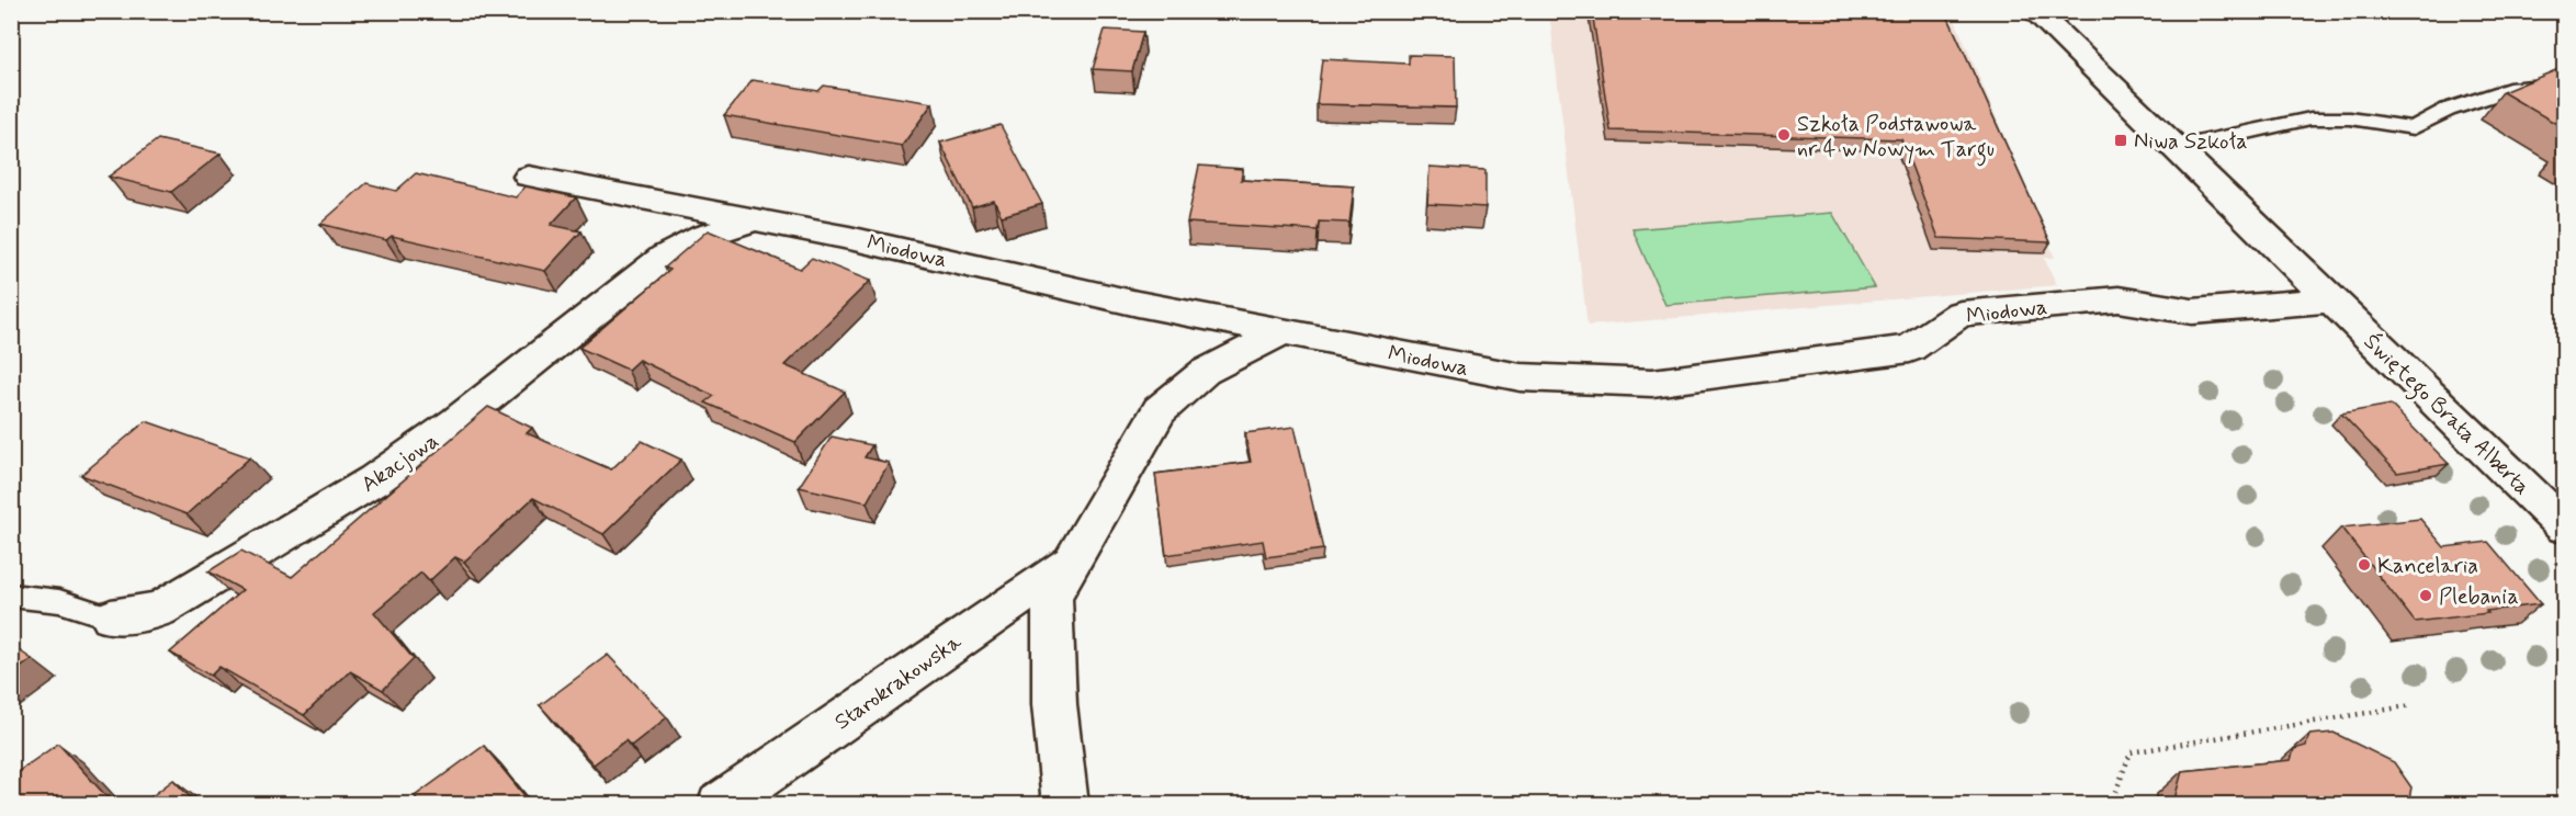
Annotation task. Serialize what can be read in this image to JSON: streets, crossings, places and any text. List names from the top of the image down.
{
  "streets": {
    "street": [
      "Miodowa",
      "Świętego Brata Alberta",
      "Akacjowa",
      "Starokrakowska"
    ]
  },
  "crossings": [
    ["Miodowa", "Świętego Brata Alberta"],
    ["Miodowa", "Akacjowa"],
    ["Miodowa", "Starokrakowska"]
  ],
  "places": {
    "other": ["Szkoła Podstawowa nr 4 w Nowym Targu", "Kancelaria", "Plebania"],
    "transit": ["Niwa Szkoła"]
  }
}
